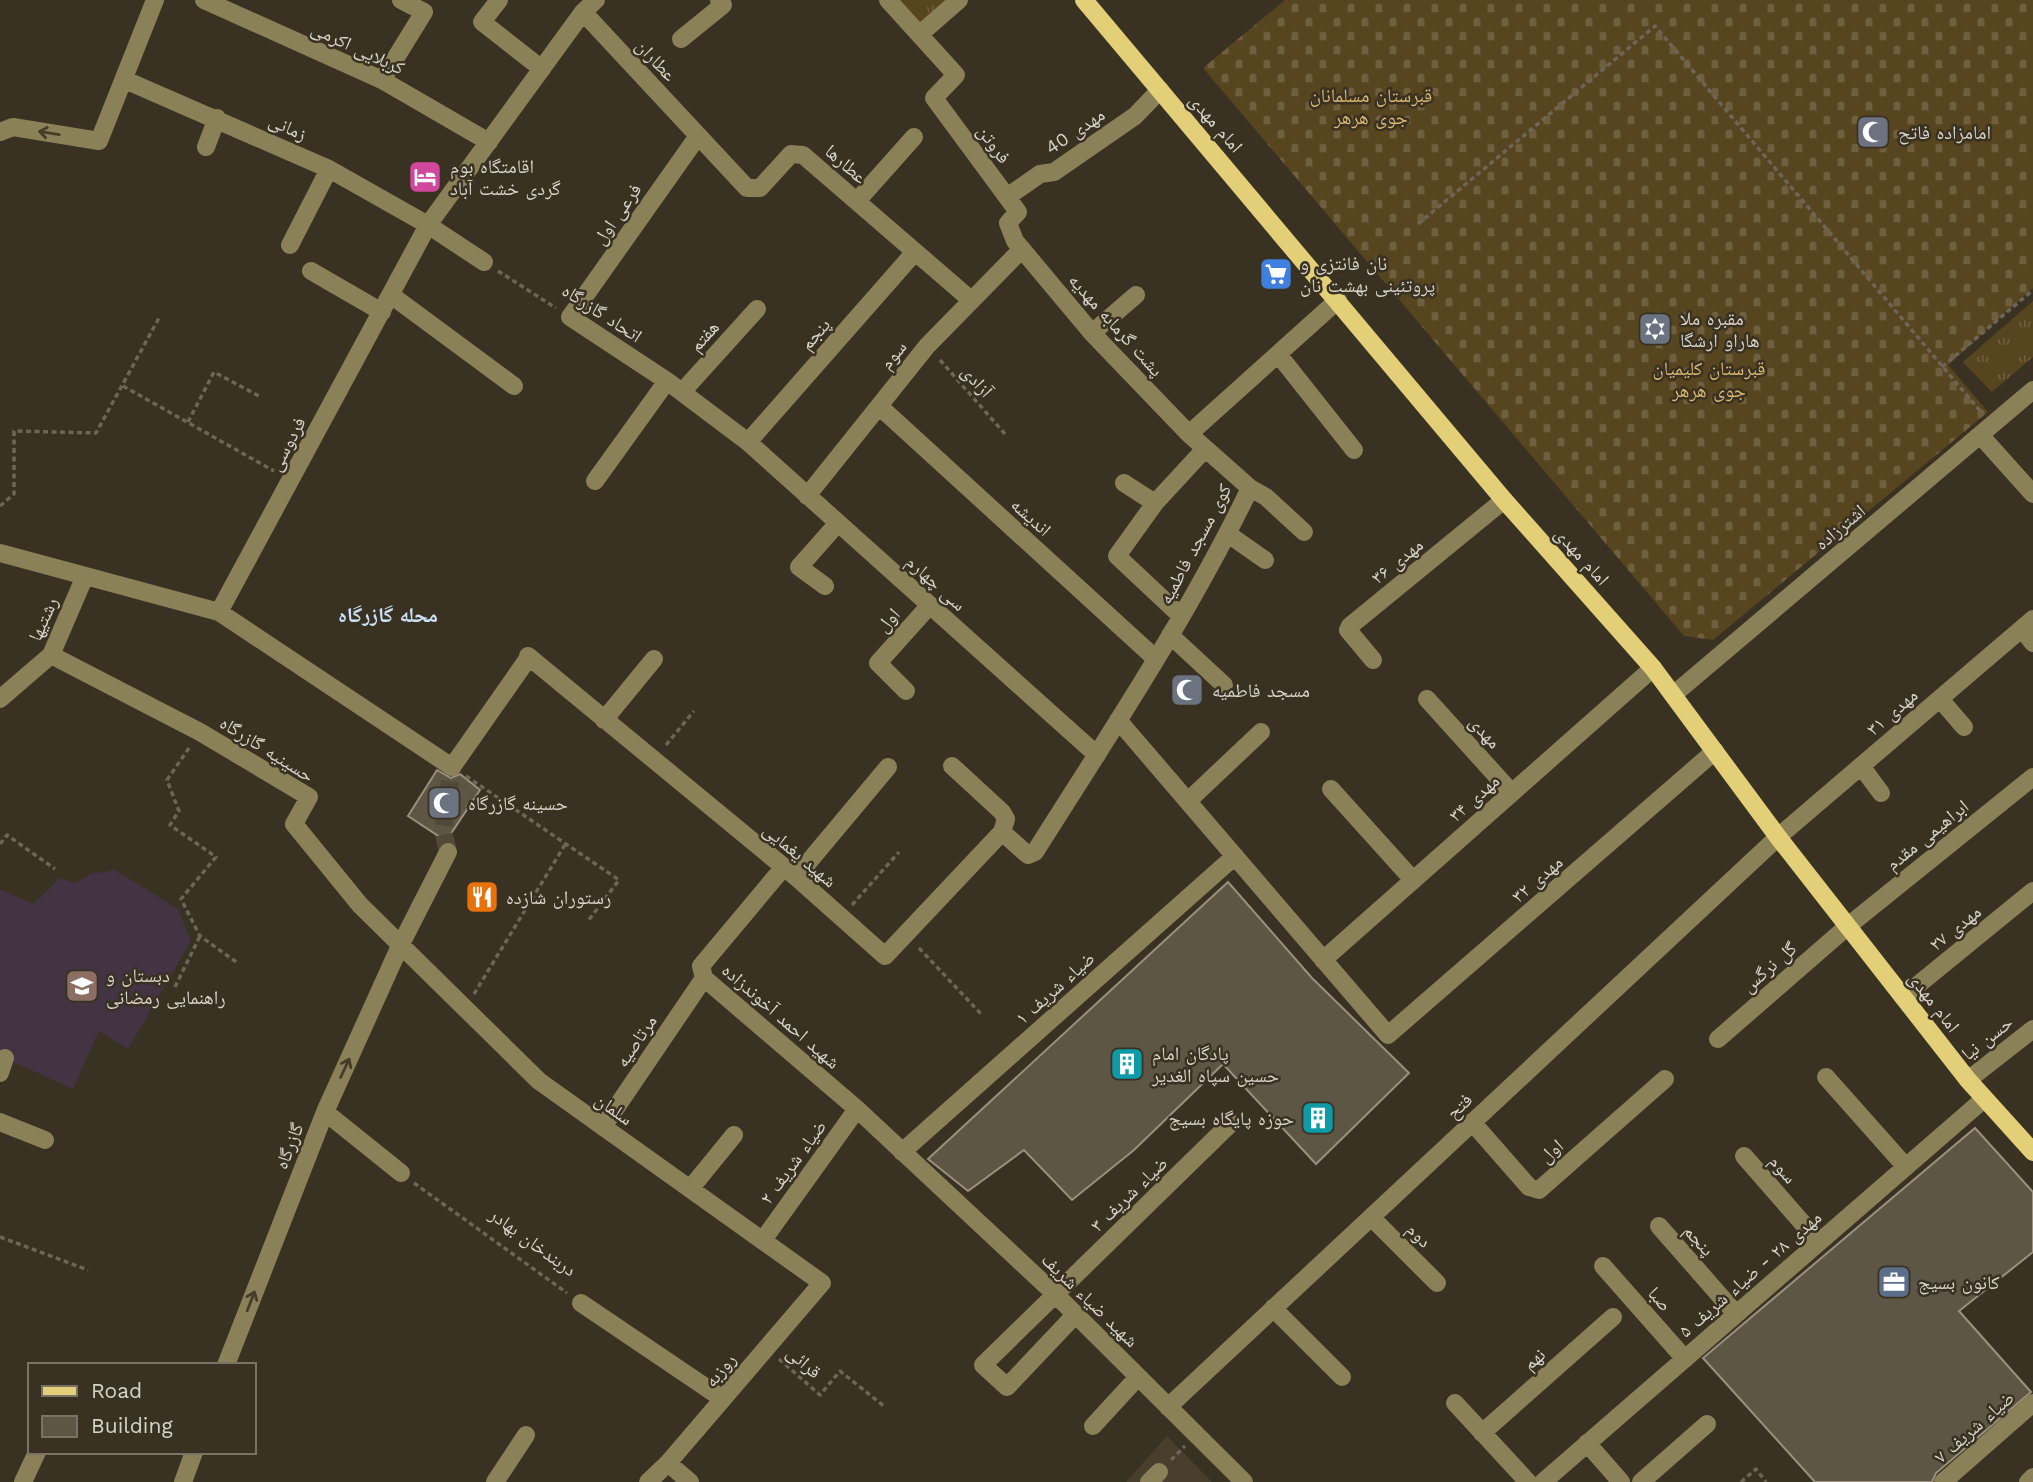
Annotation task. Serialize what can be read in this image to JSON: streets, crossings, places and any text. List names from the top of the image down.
{
  "streets": {
    "main road": ["امام مهدی"],
    "street": [
      "کربلایی اکرمی",
      "عطاران",
      "زمانی",
      "مهدی 40",
      "فروتن",
      "عطارها",
      "فرعی اول",
      "اتحاد گازرگاه",
      "پشت گرمابه مهدیه",
      "پنجم",
      "هفتم",
      "سوم",
      "فردوسی",
      "اندیشه",
      "اشترزاده",
      "کوی مسجد فاطمیه",
      "مهدی ۳۶",
      "سی چهارم",
      "رشتیها",
      "اول",
      "مهدی ۳۱",
      "مهدی",
      "حسینیه گازرگاه",
      "مهدی ۳۴",
      "ابراهیمی مقدم",
      "شهید یغمایی",
      "مهدی ۳۲",
      "مهدی ۲۷",
      "گل نرگس",
      "ضیاء شریف ۱",
      "شهید احمد آخوندزاده",
      "حسن نیا",
      "مرتاصیه",
      "فتح",
      "سلمان",
      "گازرگاه",
      "ضیاء شریف ۲",
      "ضیاء شریف ۳",
      "دوم",
      "دربندخان بهادر",
      "مهدی ۲۸ - ضیاء شریف ۵",
      "صبا",
      "شهید ضیاء شریف",
      "نهم",
      "روزبه",
      "ضیاء شریف ۷"
    ],
    "path": ["آزادی", "قرائی"]
  },
  "crossings": [
    ["کربلایی اکرمی", "فردوسی"],
    ["عطاران", "عطارها"],
    ["عطاران", "فرعی اول"],
    ["عطاران", "فردوسی"],
    ["امام مهدی", "مهدی 40"],
    ["امام مهدی", "اشترزاده"],
    ["امام مهدی", "مهدی ۳۶"],
    ["امام مهدی", "مهدی ۳۱"],
    ["امام مهدی", "مهدی ۳۴"],
    ["امام مهدی", "ابراهیمی مقدم"],
    ["امام مهدی", "مهدی ۳۲"],
    ["امام مهدی", "مهدی ۲۷"],
    ["امام مهدی", "گل نرگس"],
    ["امام مهدی", "حسن نیا"],
    ["امام مهدی", "فتح"],
    ["امام مهدی", "مهدی ۲۸ - ضیاء شریف ۵"],
    ["زمانی", "فردوسی"],
    ["مهدی 40", "فروتن"],
    ["عطارها", "فرعی اول"],
    ["عطارها", "پنجم"],
    ["عطارها", "سوم"],
    ["فرعی اول", "اتحاد گازرگاه"],
    ["اتحاد گازرگاه", "پنجم"],
    ["اتحاد گازرگاه", "هفتم"],
    ["اتحاد گازرگاه", "سی چهارم"],
    ["پشت گرمابه مهدیه", "سوم"],
    ["پشت گرمابه مهدیه", "کوی مسجد فاطمیه"],
    ["پنجم", "سی چهارم"],
    ["پنجم", "مهدی ۲۸ - ضیاء شریف ۵"],
    ["سوم", "آزادی"],
    ["سوم", "اندیشه"],
    ["سوم", "سی چهارم"],
    ["سوم", "مهدی ۲۸ - ضیاء شریف ۵"],
    ["اندیشه", "کوی مسجد فاطمیه"],
    ["کوی مسجد فاطمیه", "سی چهارم"],
    ["کوی مسجد فاطمیه", "شهید یغمایی"],
    ["سی چهارم", "اول"],
    ["رشتیها", "حسینیه گازرگاه"],
    ["اول", "فتح"],
    ["مهدی ۳۱", "فتح"],
    ["مهدی", "مهدی ۳۴"],
    ["حسینیه گازرگاه", "سلمان"],
    ["حسینیه گازرگاه", "گازرگاه"],
    ["مهدی ۳۴", "مهدی ۳۲"],
    ["ابراهیمی مقدم", "گل نرگس"],
    ["شهید یغمایی", "شهید احمد آخوندزاده"],
    ["ضیاء شریف ۱", "شهید احمد آخوندزاده"],
    ["ضیاء شریف ۱", "شهید ضیاء شریف"],
    ["شهید احمد آخوندزاده", "مرتاصیه"],
    ["شهید احمد آخوندزاده", "ضیاء شریف ۲"],
    ["شهید احمد آخوندزاده", "شهید ضیاء شریف"],
    ["مرتاصیه", "سلمان"],
    ["فتح", "دوم"],
    ["فتح", "شهید ضیاء شریف"],
    ["سلمان", "گازرگاه"],
    ["سلمان", "ضیاء شریف ۲"],
    ["سلمان", "روزبه"],
    ["ضیاء شریف ۳", "شهید ضیاء شریف"],
    ["دربندخان بهادر", "روزبه"],
    ["مهدی ۲۸ - ضیاء شریف ۵", "صبا"],
    ["قرائی", "روزبه"]
  ],
  "one_way": ["گازرگاه"],
  "districts": ["محله گازرگاه"],
  "parks": ["قبرستان مسلمانان جوی هرهر", "قبرستان کلیمیان جوی هرهر"],
  "places": {
    "mosque": ["امامزاده فاتح", "مسجد فاطمیه", "حسینه گازرگاه"],
    "hotel": ["اقامتگاه بوم گردی خشت آباد"],
    "supermarket": ["نان فانتزی و پروتئینی بهشت نان"],
    "synagogue": ["مقبره ملا هاراو ارشگا"],
    "restaurant": ["رستوران شازده"],
    "school or university": ["دبستان و راهنمایی رمضانی"],
    "building": ["پادگان امام حسین سپاه الغدیر", "حوزه پایگاه بسیج"],
    "office": ["کانون بسیج"]
  },
  "legend": ["Road", "Building"]
}
